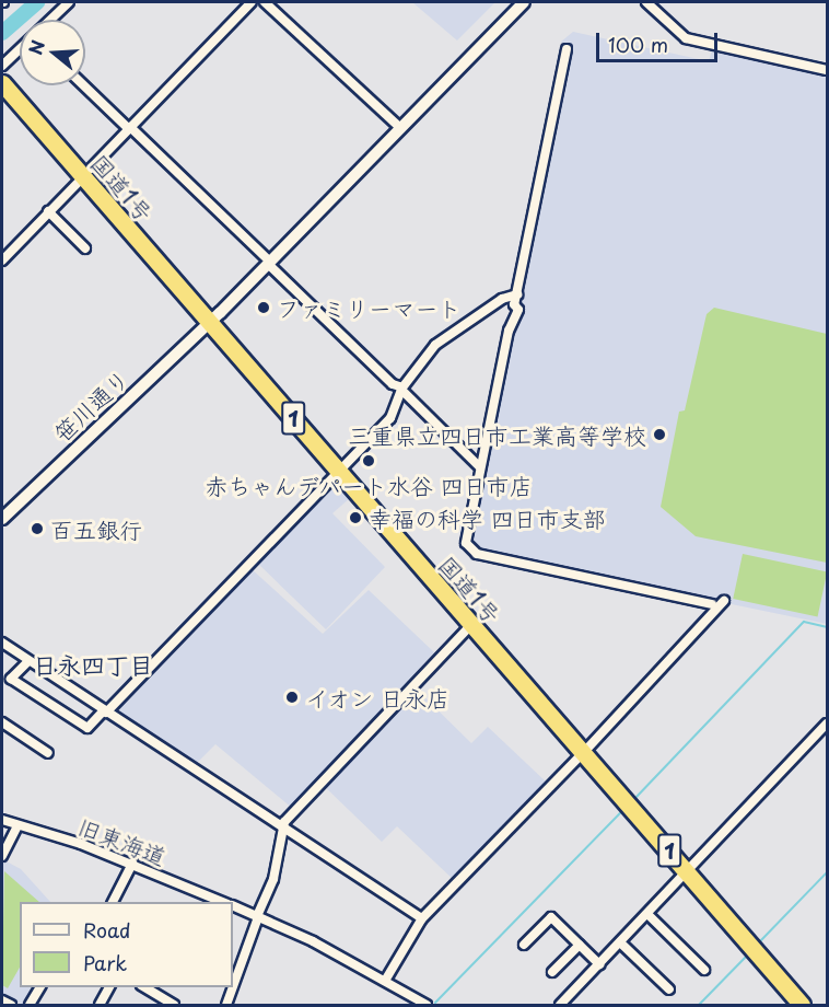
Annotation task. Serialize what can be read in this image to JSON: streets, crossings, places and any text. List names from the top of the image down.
{
  "streets": {
    "highway": ["国道1号", "1"],
    "street": ["笹川通り", "旧東海道"]
  },
  "crossings": [
    ["国道1号", "笹川通り"]
  ],
  "districts": ["日永四丁目"],
  "places": [
    "ファミリーマート",
    "三重県立四日市工業高等学校",
    "赤ちゃんデパート水谷 四日市店",
    "幸福の科学 四日市支部",
    "百五銀行",
    "イオン 日永店"
  ],
  "legend": ["Road", "Park"],
  "scale_bar": "100 m",
  "north": "left"
}
